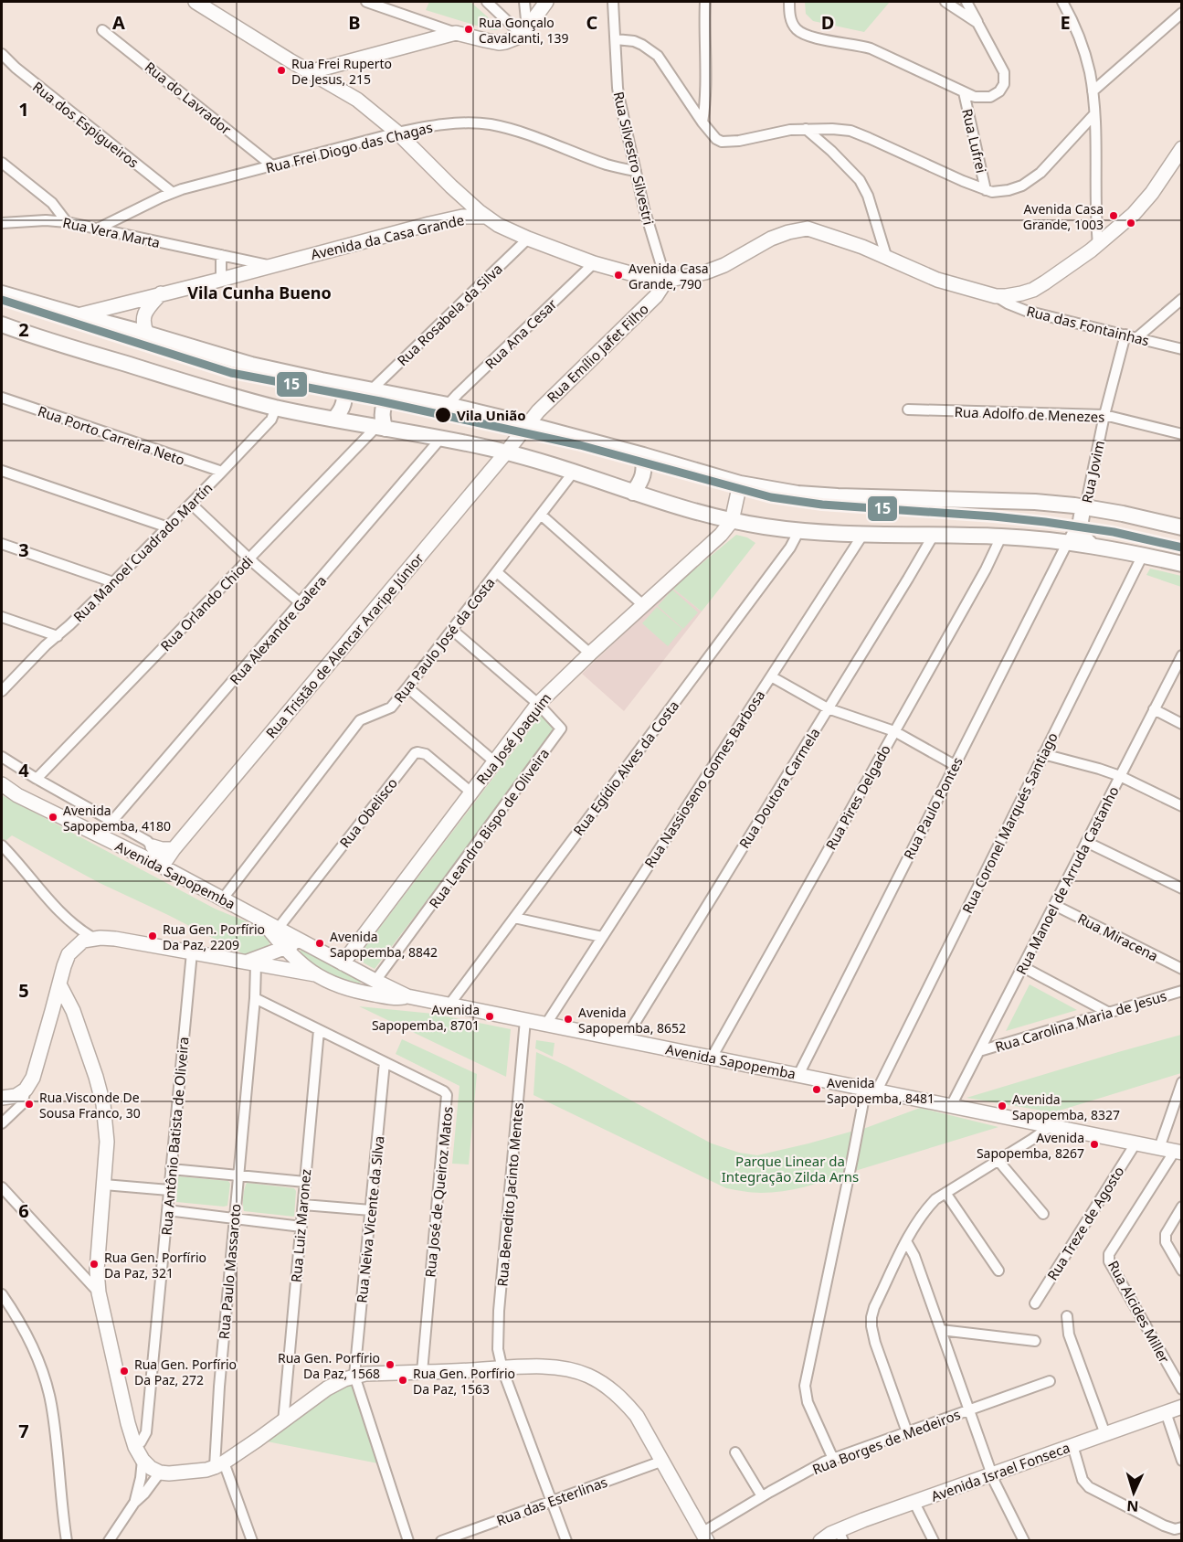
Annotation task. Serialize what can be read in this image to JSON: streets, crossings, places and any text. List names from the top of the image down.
{
  "streets": {
    "street": [
      "Rua do Lavrador",
      "Rua dos Espigueiros",
      "Rua Lufrei",
      "Rua Frei Diogo das Chagas",
      "Rua Silvestro Silvestri",
      "Rua Vera Marta",
      "Avenida da Casa Grande",
      "Rua Rosabela da Silva",
      "Rua das Fontainhas",
      "Rua Ana Cesar",
      "Rua Emílio Jafet Filho",
      "Rua Adolfo de Menezes",
      "Rua Porto Carreira Neto",
      "Rua Jovim",
      "Rua Manoel Cuadrado Martín",
      "Rua Orlando Chiodi",
      "Rua Alexandre Galera",
      "Rua Paulo José da Costa",
      "Rua Tristão de Alencar Araripe Júnior",
      "Rua José Joaquim",
      "Rua Egídio Alves da Costa",
      "Rua Nassioseno Gomes Barbosa",
      "Rua Doutora Carmela",
      "Rua Pires Delgado",
      "Rua Paulo Pontes",
      "Rua Obelisco",
      "Rua Coronel Marqués Santiago",
      "Rua Leandro Bispo de Oliveira",
      "Avenida Sapopemba",
      "Rua Manoel de Arruda Castanho",
      "Rua Miracena",
      "Rua Carolina Maria de Jesus",
      "Rua Antônio Batista de Oliveira",
      "Rua José de Queiroz Matos",
      "Rua Benedito Jacinto Mentes",
      "Rua Neiva Vicente da Silva",
      "Rua Treze de Agosto",
      "Rua Luiz Maronez",
      "Rua Paulo Massaroto",
      "Rua Alcides Miller",
      "Rua Borges de Medeiros",
      "Avenida Israel Fonseca",
      "Rua das Esterlinas"
    ]
  },
  "crossings": [
    ["Rua do Lavrador", "Rua Frei Diogo das Chagas"],
    ["Rua dos Espigueiros", "Rua Frei Diogo das Chagas"],
    ["Rua Frei Diogo das Chagas", "Rua Silvestro Silvestri"],
    ["Rua Frei Diogo das Chagas", "Rua Vera Marta"],
    ["Rua Silvestro Silvestri", "Rua Emílio Jafet Filho"],
    ["Rua Vera Marta", "Avenida da Casa Grande"],
    ["Rua das Fontainhas", "Rua Jovim"],
    ["Rua Emílio Jafet Filho", "Rua Tristão de Alencar Araripe Júnior"],
    ["Rua Adolfo de Menezes", "Rua Jovim"],
    ["Rua Porto Carreira Neto", "Rua Manoel Cuadrado Martín"],
    ["Rua Jovim", "Rua Paulo Pontes"],
    ["Rua Paulo José da Costa", "Avenida Sapopemba"],
    ["Rua Tristão de Alencar Araripe Júnior", "Avenida Sapopemba"],
    ["Rua José Joaquim", "Rua Obelisco"],
    ["Rua José Joaquim", "Rua Leandro Bispo de Oliveira"],
    ["Rua José Joaquim", "Avenida Sapopemba"],
    ["Rua Egídio Alves da Costa", "Avenida Sapopemba"],
    ["Rua Nassioseno Gomes Barbosa", "Avenida Sapopemba"],
    ["Rua Doutora Carmela", "Avenida Sapopemba"],
    ["Rua Pires Delgado", "Avenida Sapopemba"],
    ["Rua Paulo Pontes", "Avenida Sapopemba"],
    ["Rua Obelisco", "Avenida Sapopemba"],
    ["Rua Coronel Marqués Santiago", "Avenida Sapopemba"],
    ["Rua Coronel Marqués Santiago", "Rua Borges de Medeiros"],
    ["Rua Leandro Bispo de Oliveira", "Avenida Sapopemba"],
    ["Avenida Sapopemba", "Rua Manoel de Arruda Castanho"],
    ["Avenida Sapopemba", "Rua Benedito Jacinto Mentes"],
    ["Avenida Sapopemba", "Rua Treze de Agosto"],
    ["Avenida Sapopemba", "Rua Alcides Miller"],
    ["Rua Manoel de Arruda Castanho", "Rua Miracena"],
    ["Rua Manoel de Arruda Castanho", "Rua Carolina Maria de Jesus"],
    ["Rua José de Queiroz Matos", "Rua Neiva Vicente da Silva"],
    ["Rua José de Queiroz Matos", "Rua Luiz Maronez"],
    ["Rua José de Queiroz Matos", "Rua Paulo Massaroto"],
    ["Rua Benedito Jacinto Mentes", "Rua das Esterlinas"]
  ],
  "districts": ["Vila Cunha Bueno"],
  "parks": ["Parque Linear da Integração Zilda Arns"],
  "places": [
    "Rua Gonçalo Cavalcanti, 139",
    "Rua Frei Ruperto De Jesus, 215",
    "Avenida Casa Grande, 1003",
    "Avenida Casa Grande, 790",
    "Vila União",
    "Avenida Sapopemba, 4180",
    "Rua Gen. Porfírio Da Paz, 2209",
    "Avenida Sapopemba, 8842",
    "Avenida Sapopemba, 8701",
    "Avenida Sapopemba, 8652",
    "Avenida Sapopemba, 8481",
    "Rua Visconde De Sousa Franco, 30",
    "Avenida Sapopemba, 8327",
    "Avenida Sapopemba, 8267",
    "Rua Gen. Porfírio Da Paz, 321",
    "Rua Gen. Porfírio Da Paz, 1568",
    "Rua Gen. Porfírio Da Paz, 272",
    "Rua Gen. Porfírio Da Paz, 1563"
  ],
  "lines": ["transit line 15"],
  "north": "bottom",
  "grid": {
    "columns": [
      "A",
      "B",
      "C",
      "D",
      "E"
    ],
    "rows": [
      "1",
      "2",
      "3",
      "4",
      "5",
      "6",
      "7"
    ]
  }
}
